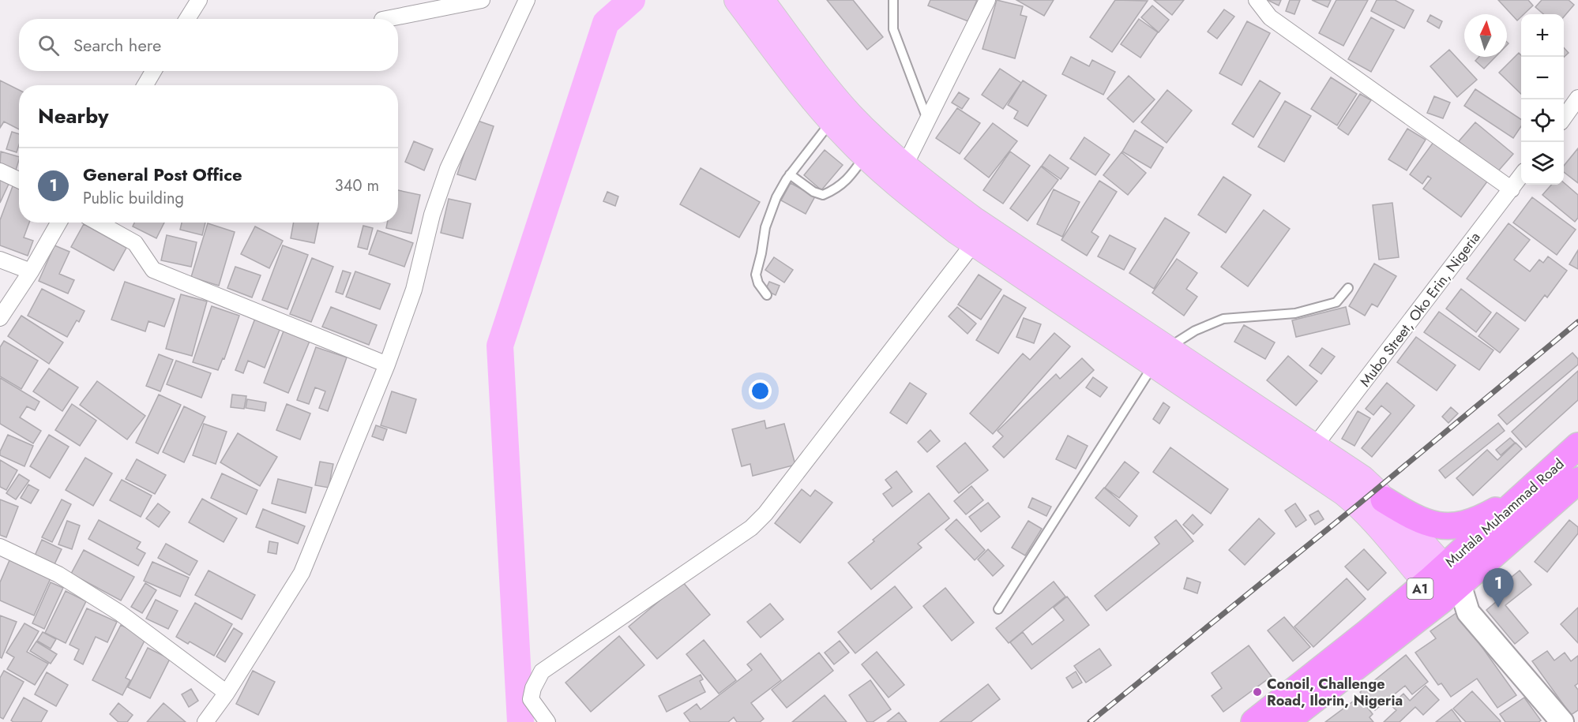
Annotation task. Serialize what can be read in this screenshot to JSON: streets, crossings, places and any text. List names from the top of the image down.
{
  "streets": {
    "highway": ["Murtala Muhammad Road", "A1"],
    "street": ["Mubo Street, Oko Erin, Nigeria"]
  },
  "places": ["Conoil, Challenge Road, Ilorin, Nigeria"],
  "north": "top",
  "page": {
    "map_buttons": ["+", "−"],
    "search": "Search here",
    "heading": "Nearby",
    "list": [
      {
        "mark": "1",
        "name": "General Post Office",
        "note": "Public building",
        "value": "340 m"
      }
    ],
    "pins": "1"
  }
}
